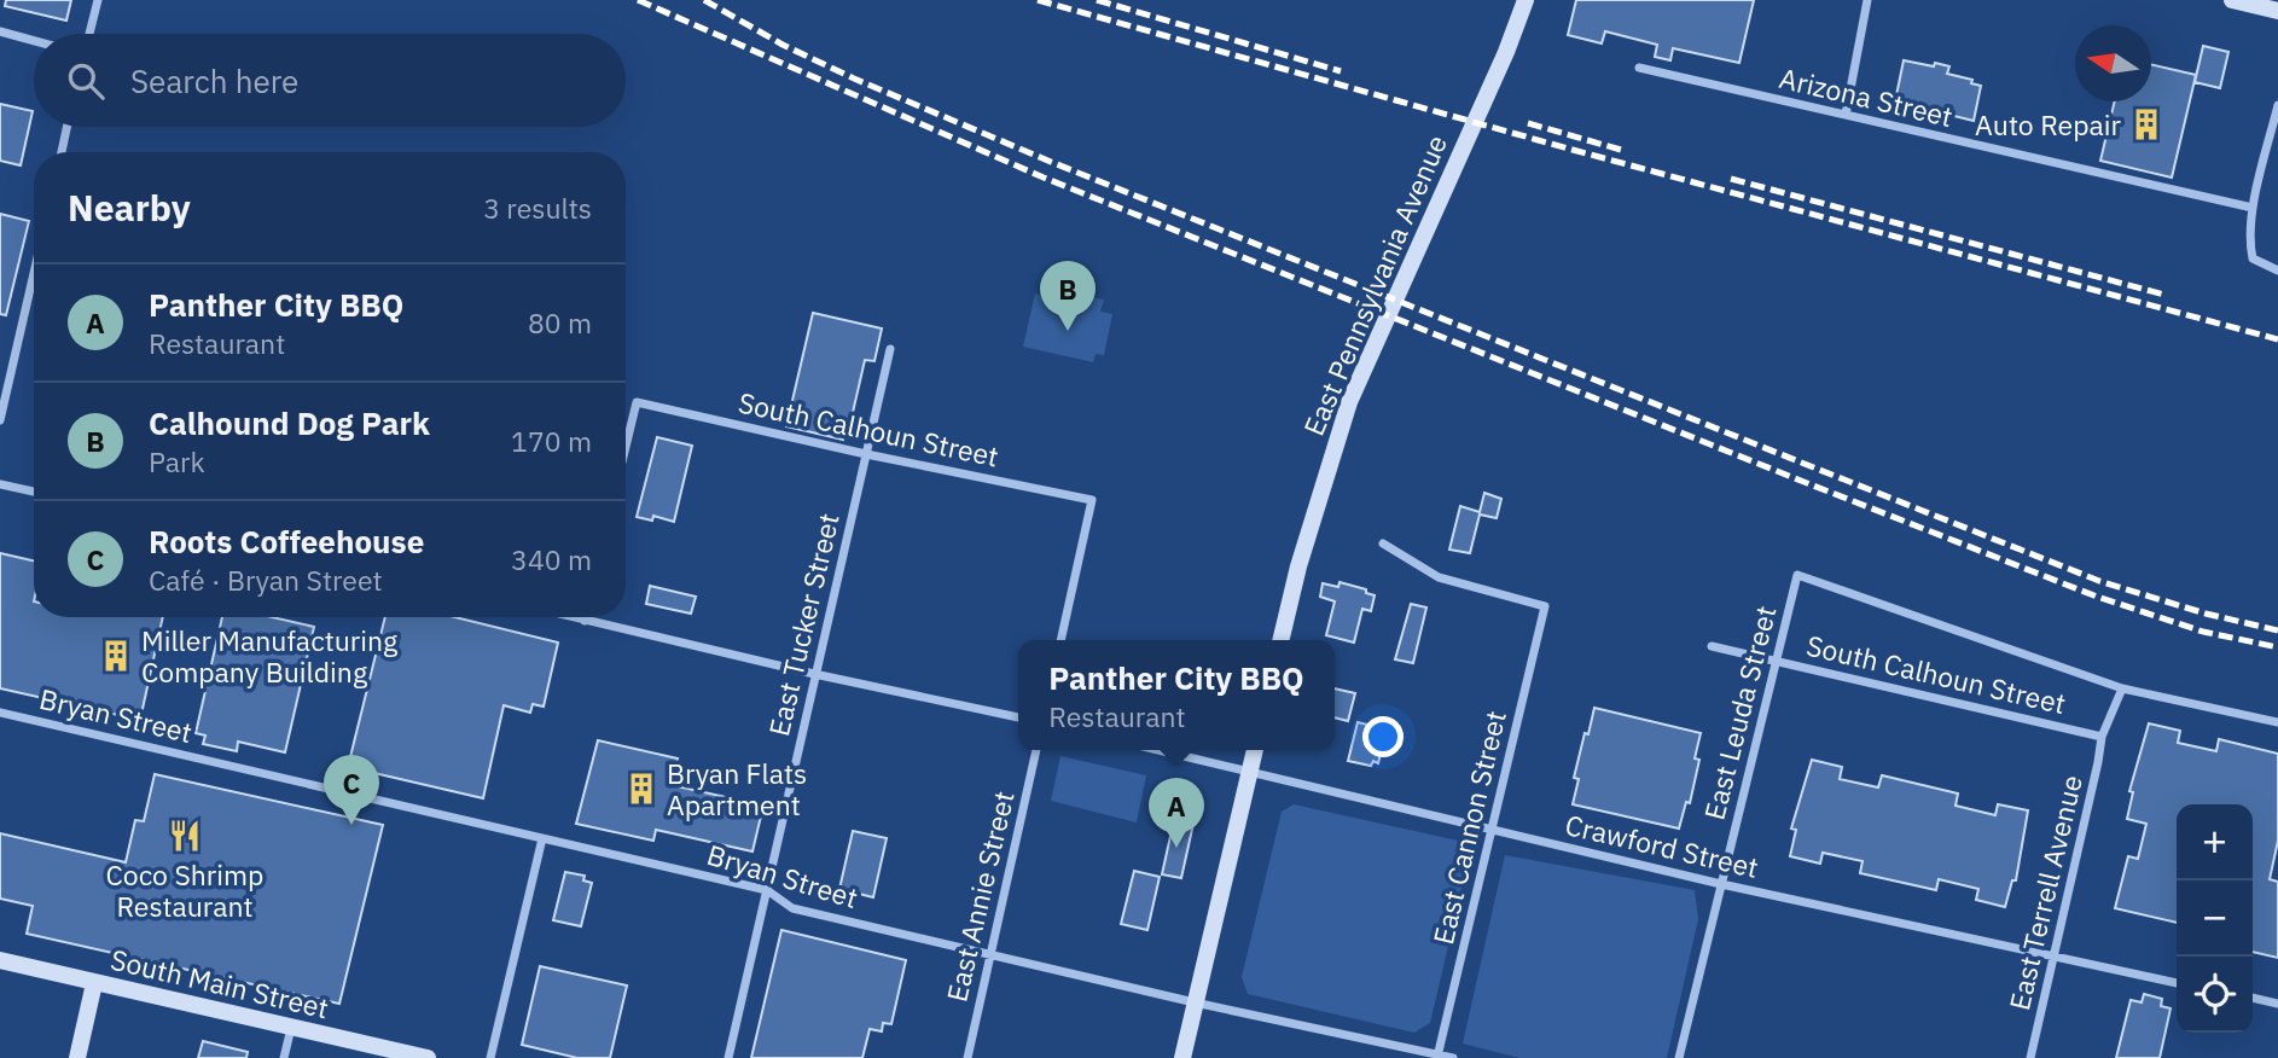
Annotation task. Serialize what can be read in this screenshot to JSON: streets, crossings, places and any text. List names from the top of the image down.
{
  "streets": {
    "street": [
      "Arizona Street",
      "East Pennsylvania Avenue",
      "South Calhoun Street",
      "East Tucker Street",
      "East Leuda Street",
      "Bryan Street",
      "East Cannon Street",
      "Crawford Street",
      "East Terrell Avenue",
      "East Annie Street",
      "South Main Street"
    ]
  },
  "crossings": [
    ["South Calhoun Street", "East Tucker Street"],
    ["South Calhoun Street", "East Leuda Street"],
    ["South Calhoun Street", "East Terrell Avenue"],
    ["East Tucker Street", "Bryan Street"],
    ["East Leuda Street", "Crawford Street"],
    ["East Leuda Street", "East Terrell Avenue"],
    ["Bryan Street", "East Cannon Street"],
    ["Bryan Street", "East Annie Street"],
    ["East Cannon Street", "Crawford Street"],
    ["Crawford Street", "East Terrell Avenue"]
  ],
  "places": {
    "building": ["Auto Repair", "Miller Manufacturing Company Building", "Bryan Flats Apartment"],
    "restaurant": ["Coco Shrimp Restaurant"]
  },
  "north": "left",
  "page": {
    "search": "Search here",
    "heading": ["Nearby", "3 results"],
    "pins": ["B", "C", "A"],
    "list": [
      {
        "mark": "A",
        "name": "Panther City BBQ",
        "note": "Restaurant",
        "value": "80 m"
      },
      {
        "mark": "B",
        "name": "Calhound Dog Park",
        "note": "Park",
        "value": "170 m"
      },
      {
        "mark": "C",
        "name": "Roots Coffeehouse",
        "note": "Café · Bryan Street",
        "value": "340 m"
      }
    ],
    "popup": ["Panther City BBQ", "Restaurant"],
    "map_buttons": ["+", "−"]
  }
}
